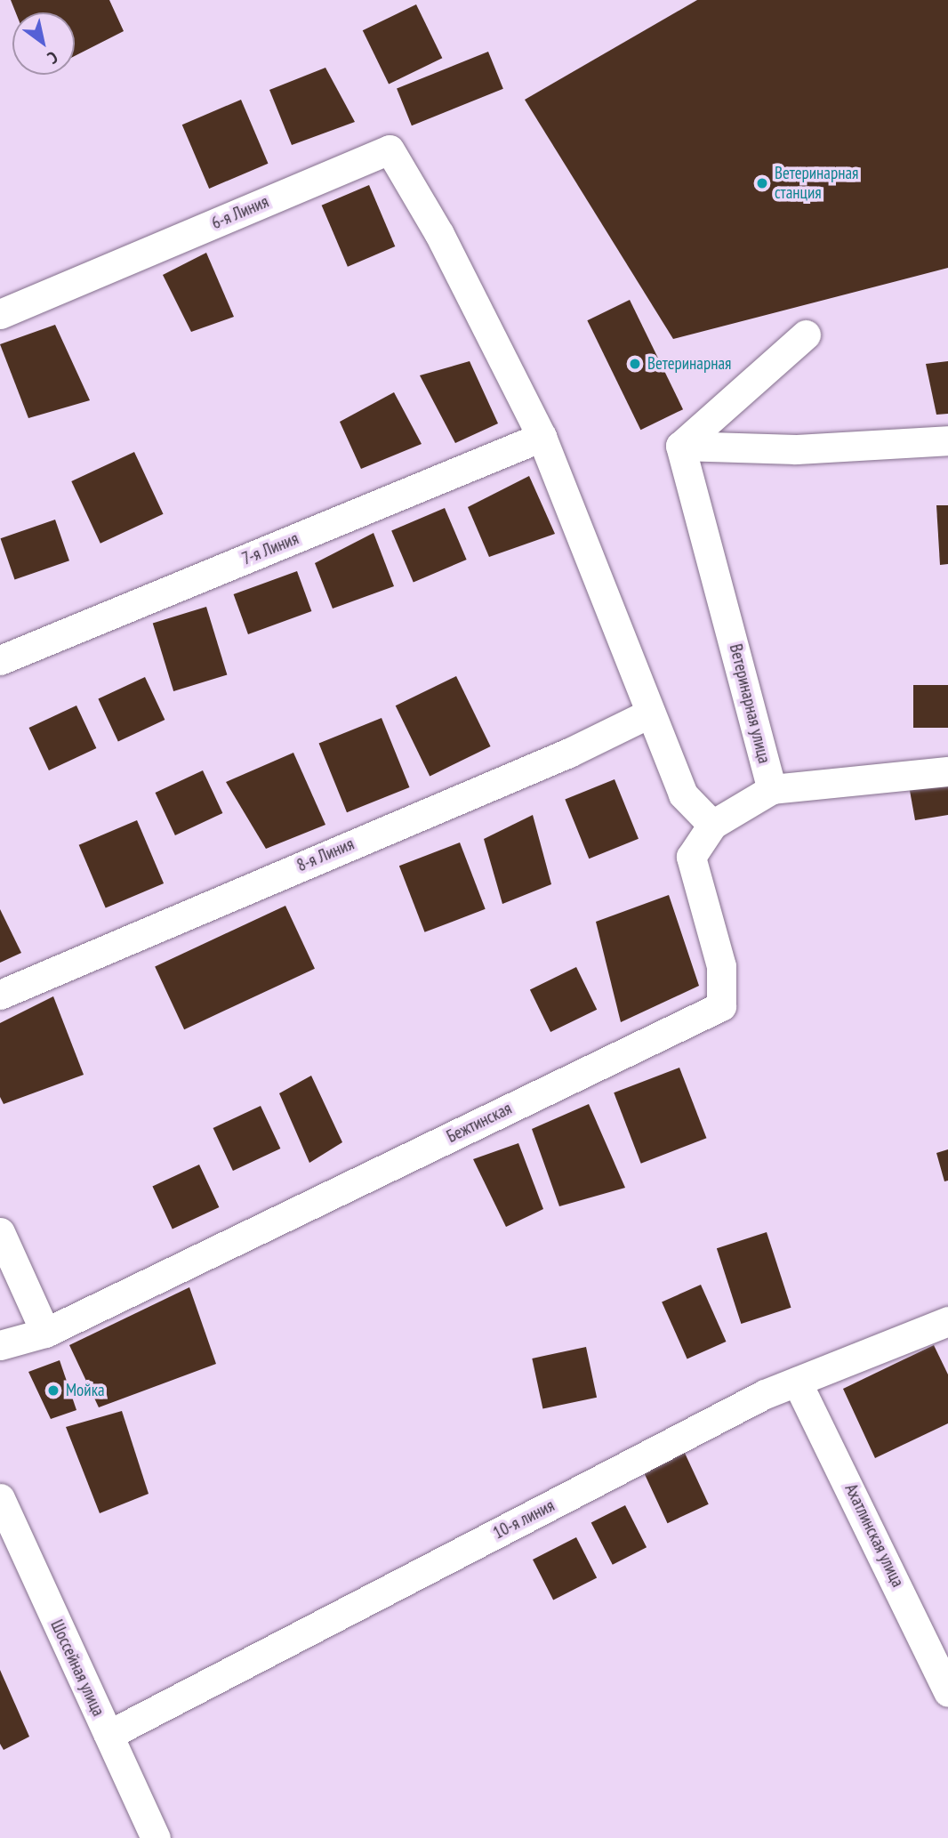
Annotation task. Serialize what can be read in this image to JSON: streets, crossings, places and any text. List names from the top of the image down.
{
  "streets": {
    "street": [
      "6-я Линия",
      "7-я Линия",
      "Ветеринарная улица",
      "8-я Линия",
      "Бежтинская",
      "10-я линия",
      "Ахатлинская улица",
      "Шоссейная улица"
    ]
  },
  "crossings": [
    ["6-я Линия", "7-я Линия"],
    ["Ветеринарная улица", "Бежтинская"],
    ["10-я линия", "Ахатлинская улица"],
    ["10-я линия", "Шоссейная улица"]
  ],
  "places": ["Ветеринарная станция", "Ветеринарная", "Мойка"],
  "north": "bottom right"
}
